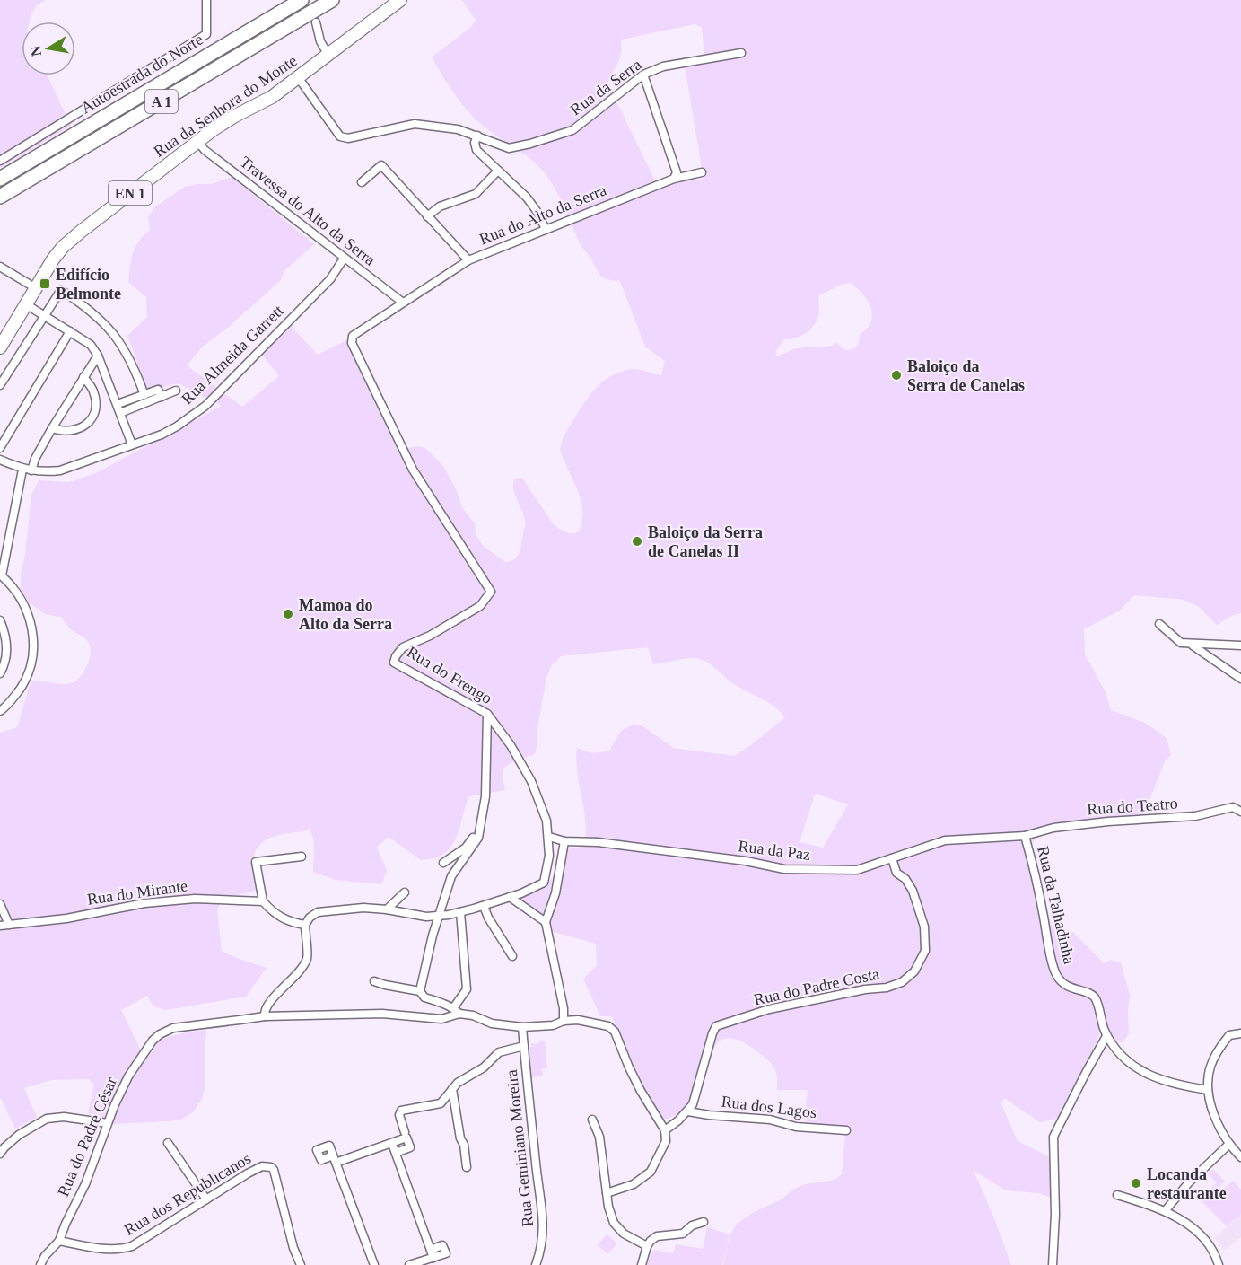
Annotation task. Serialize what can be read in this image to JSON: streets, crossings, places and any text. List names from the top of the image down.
{
  "streets": {
    "highway": ["Autoestrada do Norte", "A 1"],
    "main road": ["Rua da Senhora do Monte", "EN 1"],
    "street": [
      "Rua da Serra",
      "Travessa do Alto da Serra",
      "Rua do Alto da Serra",
      "Rua Almeida Garrett",
      "Rua do Frengo",
      "Rua do Teatro",
      "Rua da Paz",
      "Rua do Mirante",
      "Rua da Talhadinha",
      "Rua do Padre Costa",
      "Rua dos Lagos",
      "Rua do Padre César",
      "Rua Geminiano Moreira",
      "Rua dos Republicanos"
    ]
  },
  "crossings": [
    ["Rua da Serra", "Rua da Senhora do Monte"],
    ["Rua da Senhora do Monte", "Travessa do Alto da Serra"],
    ["Travessa do Alto da Serra", "Rua do Alto da Serra"],
    ["Travessa do Alto da Serra", "Rua Almeida Garrett"],
    ["Travessa do Alto da Serra", "Rua do Frengo"],
    ["Rua do Alto da Serra", "Rua do Frengo"],
    ["Rua do Frengo", "Rua da Paz"],
    ["Rua do Teatro", "Rua da Paz"],
    ["Rua do Teatro", "Rua da Talhadinha"],
    ["Rua da Paz", "Rua da Talhadinha"],
    ["Rua da Paz", "Rua do Padre Costa"],
    ["Rua do Padre Costa", "Rua dos Lagos"],
    ["Rua do Padre César", "Rua dos Republicanos"]
  ],
  "places": {
    "transit": ["Edifício Belmonte"],
    "other": [
      "Baloiço da Serra de Canelas",
      "Baloiço da Serra de Canelas II",
      "Mamoa do Alto da Serra",
      "Locanda restaurante"
    ]
  },
  "north": "left"
}
